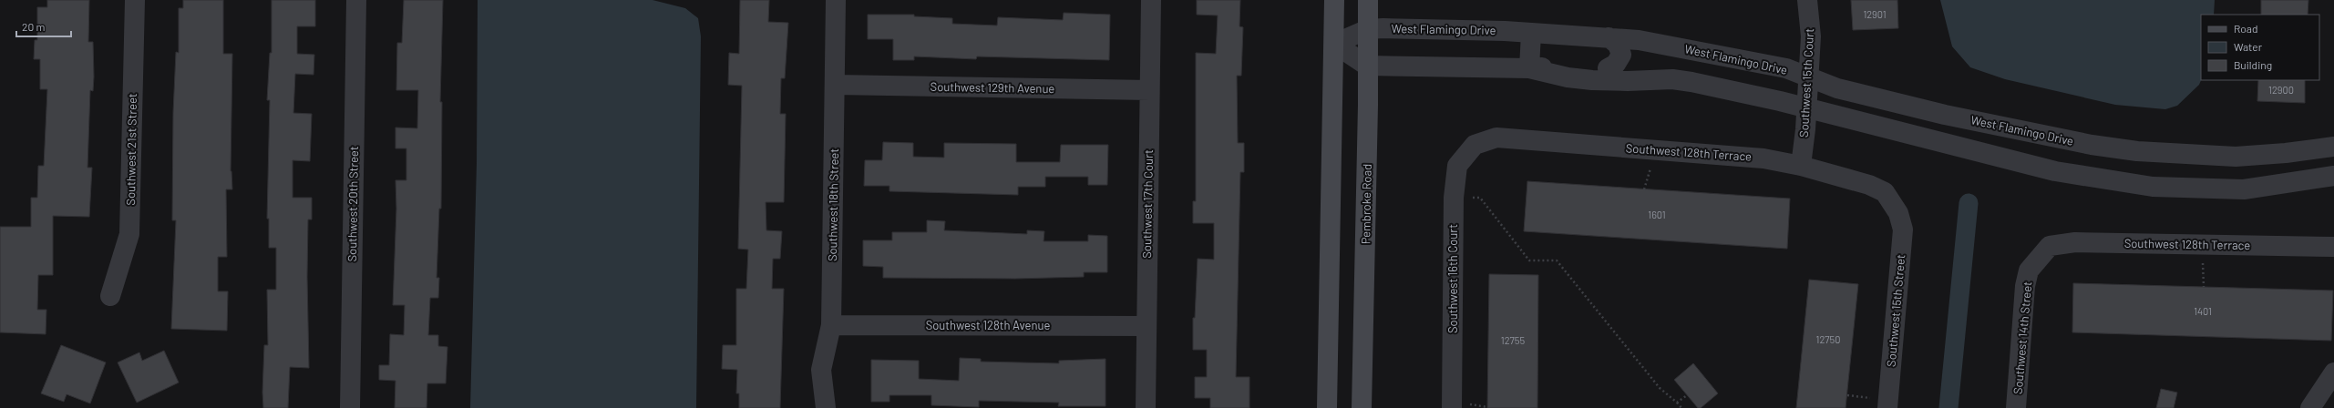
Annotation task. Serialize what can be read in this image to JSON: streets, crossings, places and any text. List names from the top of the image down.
{
  "streets": {
    "main road": ["Pembroke Road"],
    "street": [
      "West Flamingo Drive",
      "Southwest 15th Court",
      "Southwest 129th Avenue",
      "Southwest 21st Street",
      "Southwest 128th Terrace",
      "Southwest 20th Street",
      "Southwest 17th Court",
      "Southwest 18th Street",
      "Southwest 16th Court",
      "Southwest 15th Street",
      "Southwest 128th Avenue",
      "Southwest 14th Street"
    ]
  },
  "crossings": [
    ["West Flamingo Drive", "Southwest 15th Court"],
    ["West Flamingo Drive", "Pembroke Road"],
    ["Southwest 15th Court", "Southwest 128th Terrace"],
    ["Southwest 129th Avenue", "Southwest 17th Court"],
    ["Southwest 129th Avenue", "Southwest 18th Street"],
    ["Southwest 128th Terrace", "Southwest 16th Court"],
    ["Southwest 128th Terrace", "Southwest 15th Street"],
    ["Southwest 128th Terrace", "Southwest 14th Street"],
    ["Southwest 17th Court", "Southwest 128th Avenue"],
    ["Southwest 18th Street", "Southwest 128th Avenue"]
  ],
  "house_numbers": [
    "12901",
    "12900",
    "1601",
    "1401",
    "12750",
    "12755"
  ],
  "legend": ["Road", "Water", "Building"],
  "scale_bar": "20 m"
}
